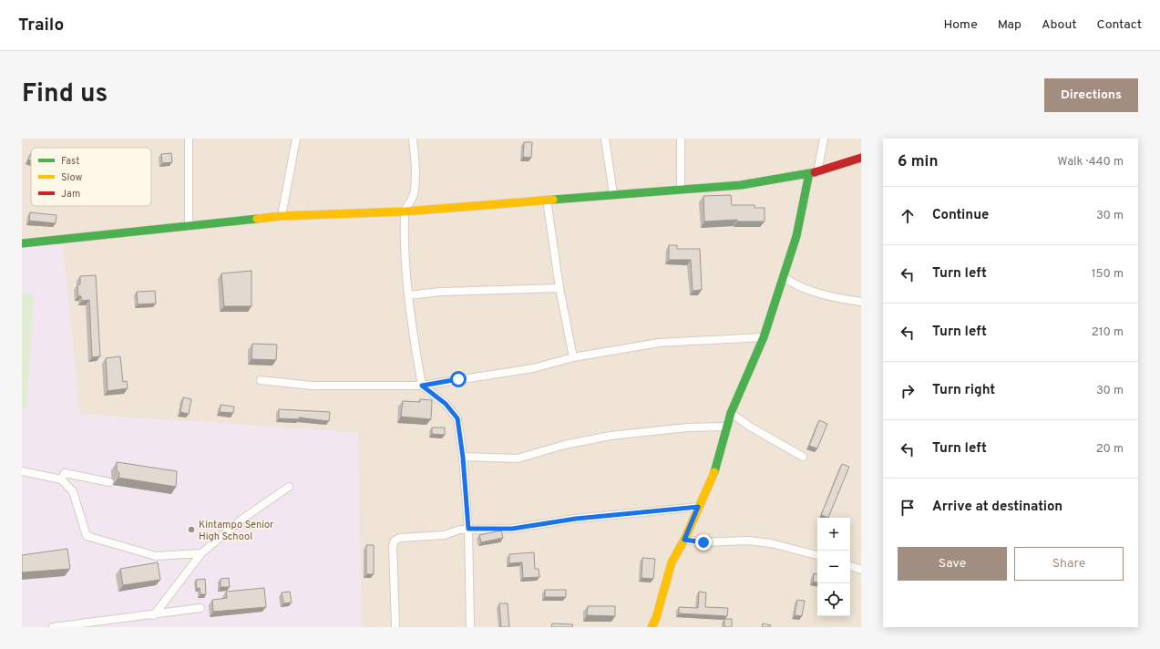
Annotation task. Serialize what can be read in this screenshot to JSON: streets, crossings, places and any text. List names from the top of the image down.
{
  "places": ["Kintampo Senior High School"],
  "legend": ["Fast", "Slow", "Jam"],
  "page": {
    "header": "Trailo",
    "nav": [
      "Home",
      "Map",
      "About",
      "Contact"
    ],
    "title": "Find us",
    "buttons": [
      "Directions",
      ["Save", "Share"]
    ],
    "heading": ["6 min", "Walk · 440 m"],
    "list": [
      ["Continue", "30 m"],
      ["Turn left", "150 m"],
      ["Turn left", "210 m"],
      ["Turn right", "30 m"],
      ["Turn left", "20 m"],
      "Arrive at destination"
    ],
    "map_buttons": ["+", "−"]
  }
}
